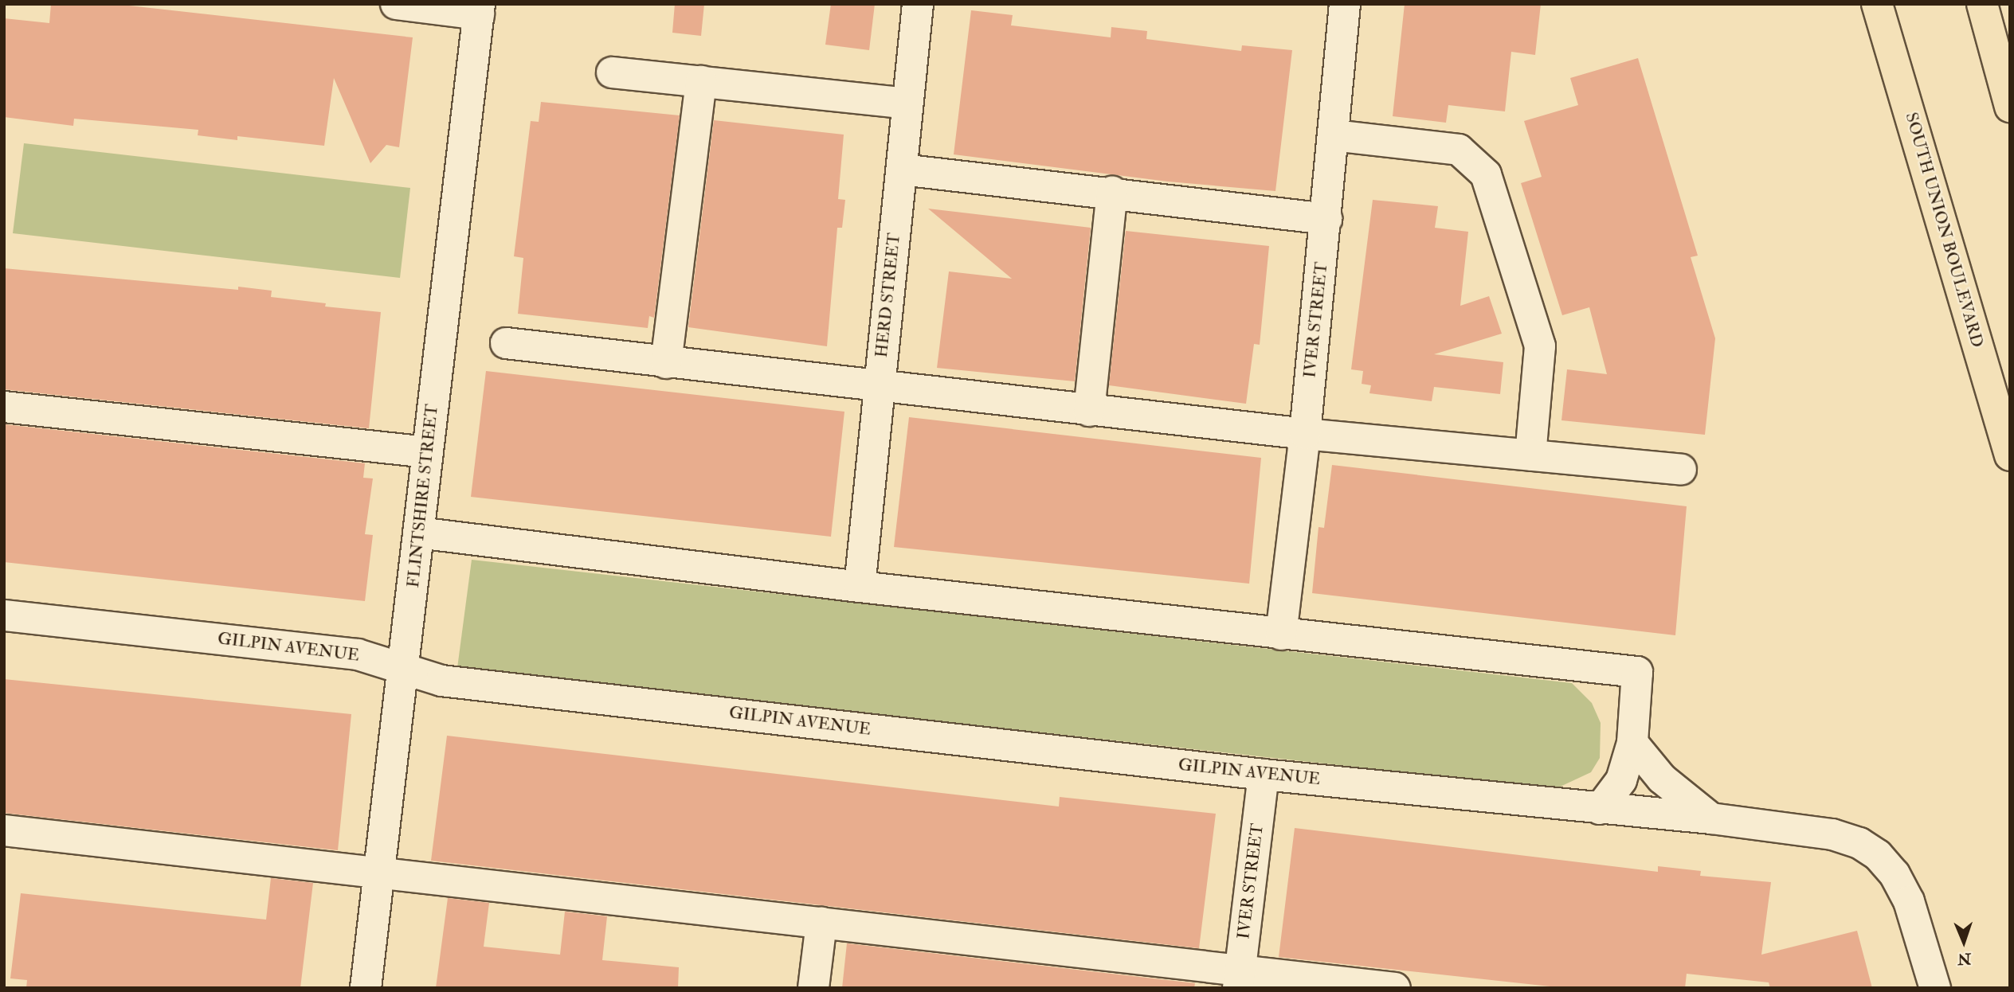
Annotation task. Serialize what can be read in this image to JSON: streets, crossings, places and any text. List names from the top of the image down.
{
  "streets": {
    "main road": ["SOUTH UNION BOULEVARD"],
    "street": [
      "HERD STREET",
      "IVER STREET",
      "FLINTSHIRE STREET",
      "GILPIN AVENUE"
    ]
  },
  "crossings": [
    ["IVER STREET", "GILPIN AVENUE"],
    ["FLINTSHIRE STREET", "GILPIN AVENUE"]
  ],
  "north": "bottom"
}
